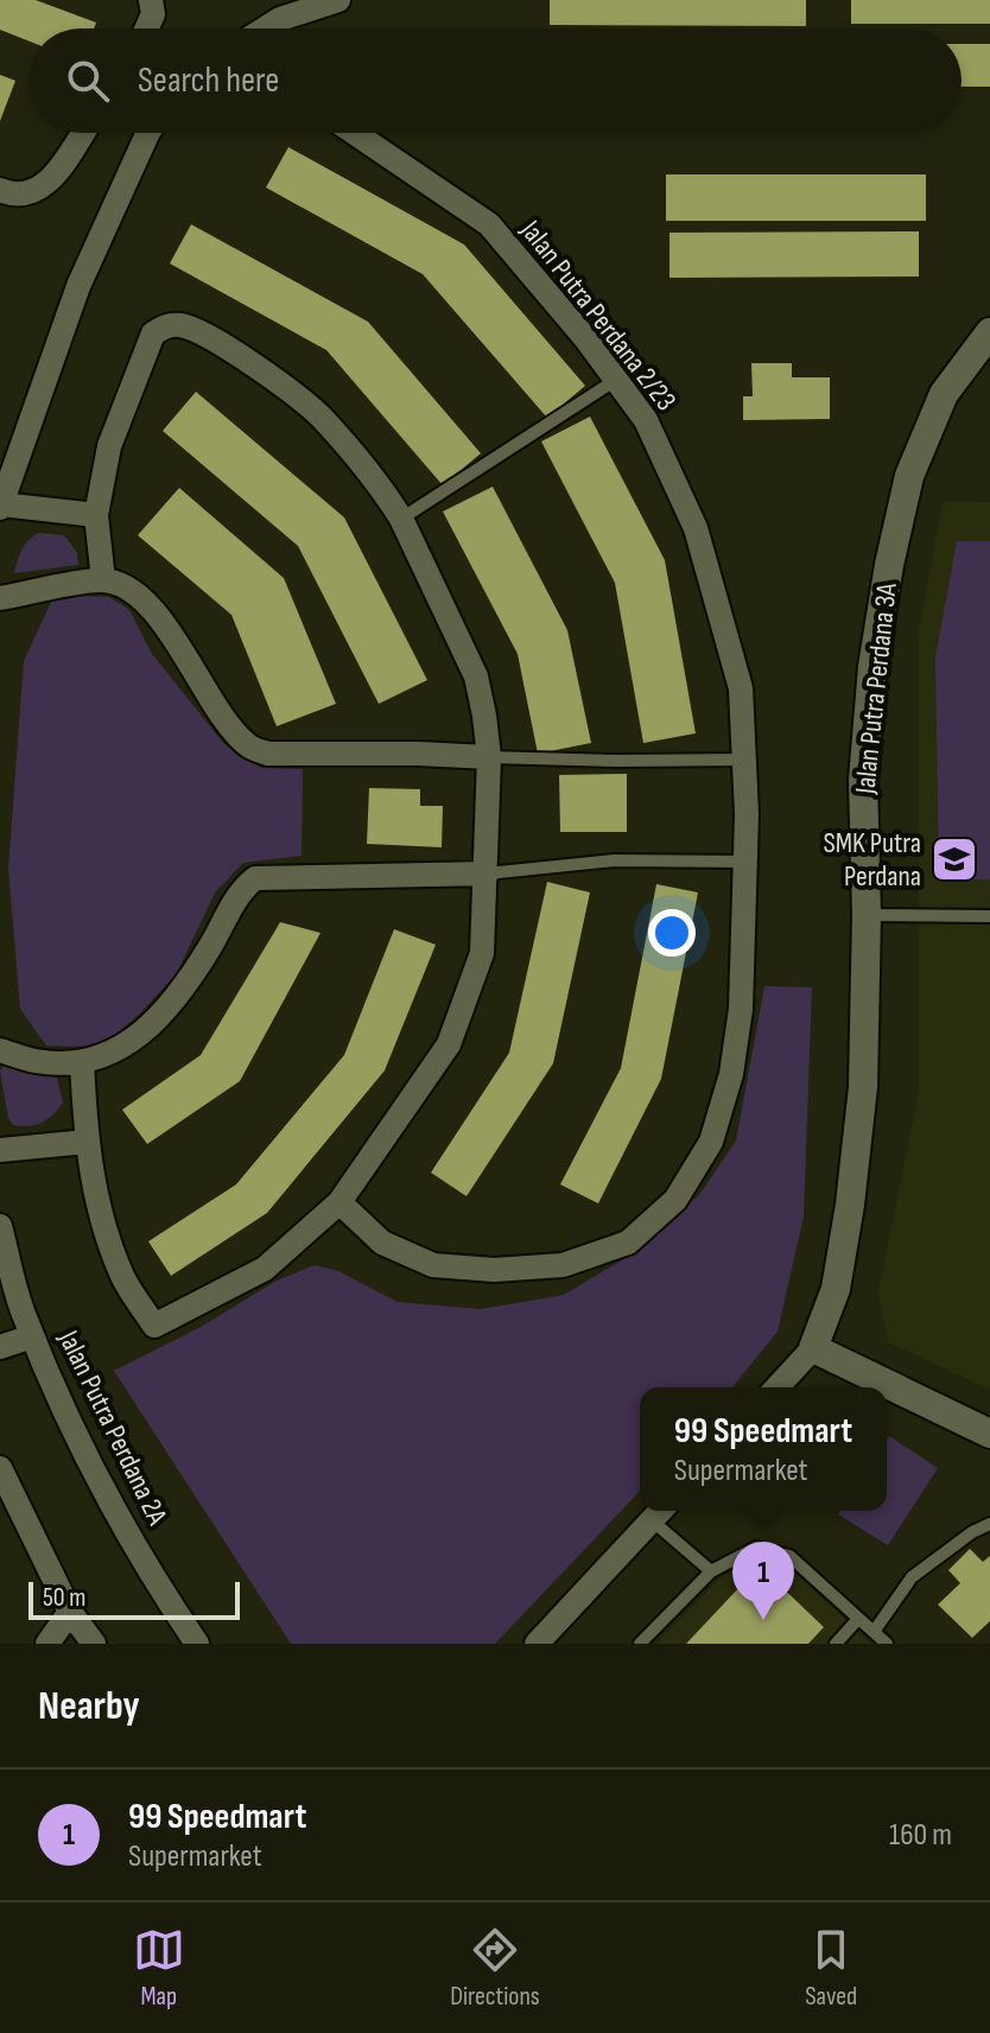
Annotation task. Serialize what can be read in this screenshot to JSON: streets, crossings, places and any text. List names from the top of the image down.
{
  "streets": {
    "street": ["Jalan Putra Perdana 2/23", "Jalan Putra Perdana 3A", "Jalan Putra Perdana 2A"]
  },
  "places": {
    "school or university": ["SMK Putra Perdana"]
  },
  "scale_bar": "50 m",
  "page": {
    "search": "Search here",
    "popup": ["99 Speedmart", "Supermarket"],
    "pins": "1",
    "scale": "50 m",
    "heading": "Nearby",
    "list": [
      {
        "mark": "1",
        "name": "99 Speedmart",
        "note": "Supermarket",
        "value": "160 m"
      }
    ],
    "nav": ["Map", "Directions", "Saved"]
  }
}
